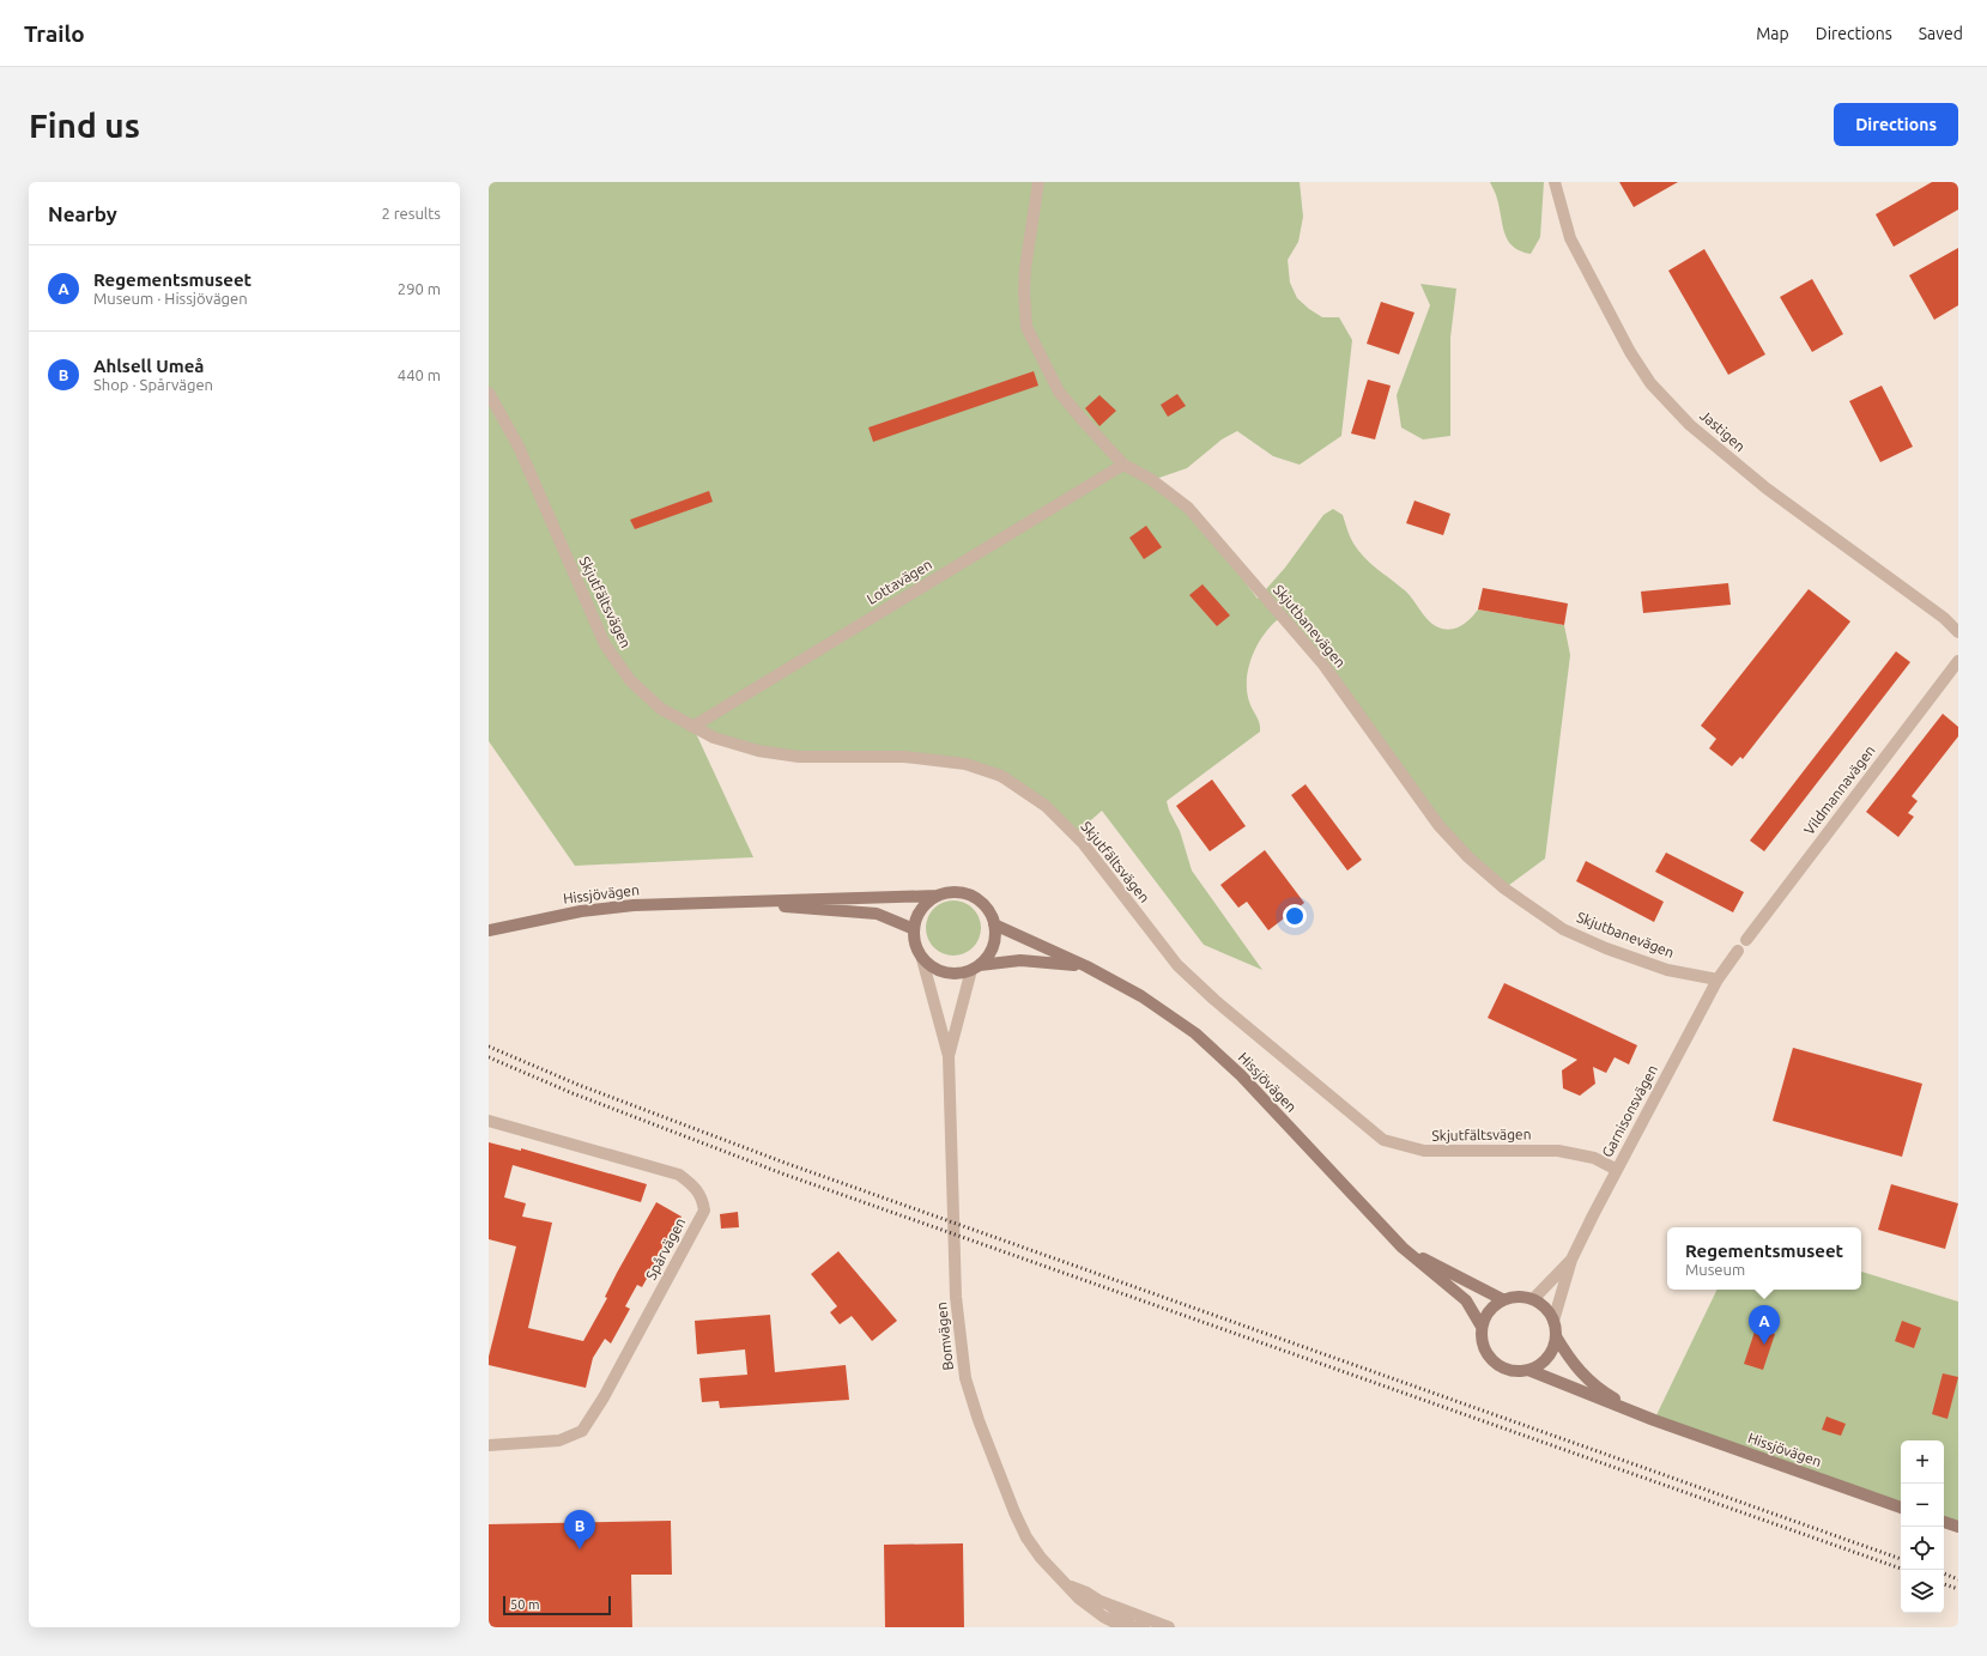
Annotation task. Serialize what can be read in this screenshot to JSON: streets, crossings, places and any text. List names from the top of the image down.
{
  "streets": {
    "main road": ["Hissjövägen"],
    "street": [
      "Jastigen",
      "Lottavägen",
      "Skjutfältsvägen",
      "Skjutbanevägen",
      "Vildmannavägen",
      "Garnisonsvägen",
      "Spårvägen",
      "Bomvägen"
    ]
  },
  "crossings": [
    ["Lottavägen", "Skjutfältsvägen"],
    ["Lottavägen", "Skjutbanevägen"],
    ["Skjutfältsvägen", "Garnisonsvägen"],
    ["Skjutbanevägen", "Garnisonsvägen"],
    ["Hissjövägen", "Garnisonsvägen"],
    ["Hissjövägen", "Bomvägen"]
  ],
  "scale_bar": "50 m",
  "page": {
    "header": "Trailo",
    "nav": ["Map", "Directions", "Saved"],
    "buttons": "Directions",
    "title": "Find us",
    "heading": ["Nearby", "2 results"],
    "list": [
      {
        "mark": "A",
        "name": "Regementsmuseet",
        "note": "Museum · Hissjövägen",
        "value": "290 m"
      },
      {
        "mark": "B",
        "name": "Ahlsell Umeå",
        "note": "Shop · Spårvägen",
        "value": "440 m"
      }
    ],
    "popup": ["Regementsmuseet", "Museum"],
    "pins": ["A", "B"],
    "map_buttons": ["+", "−"],
    "scale": "50 m"
  }
}
